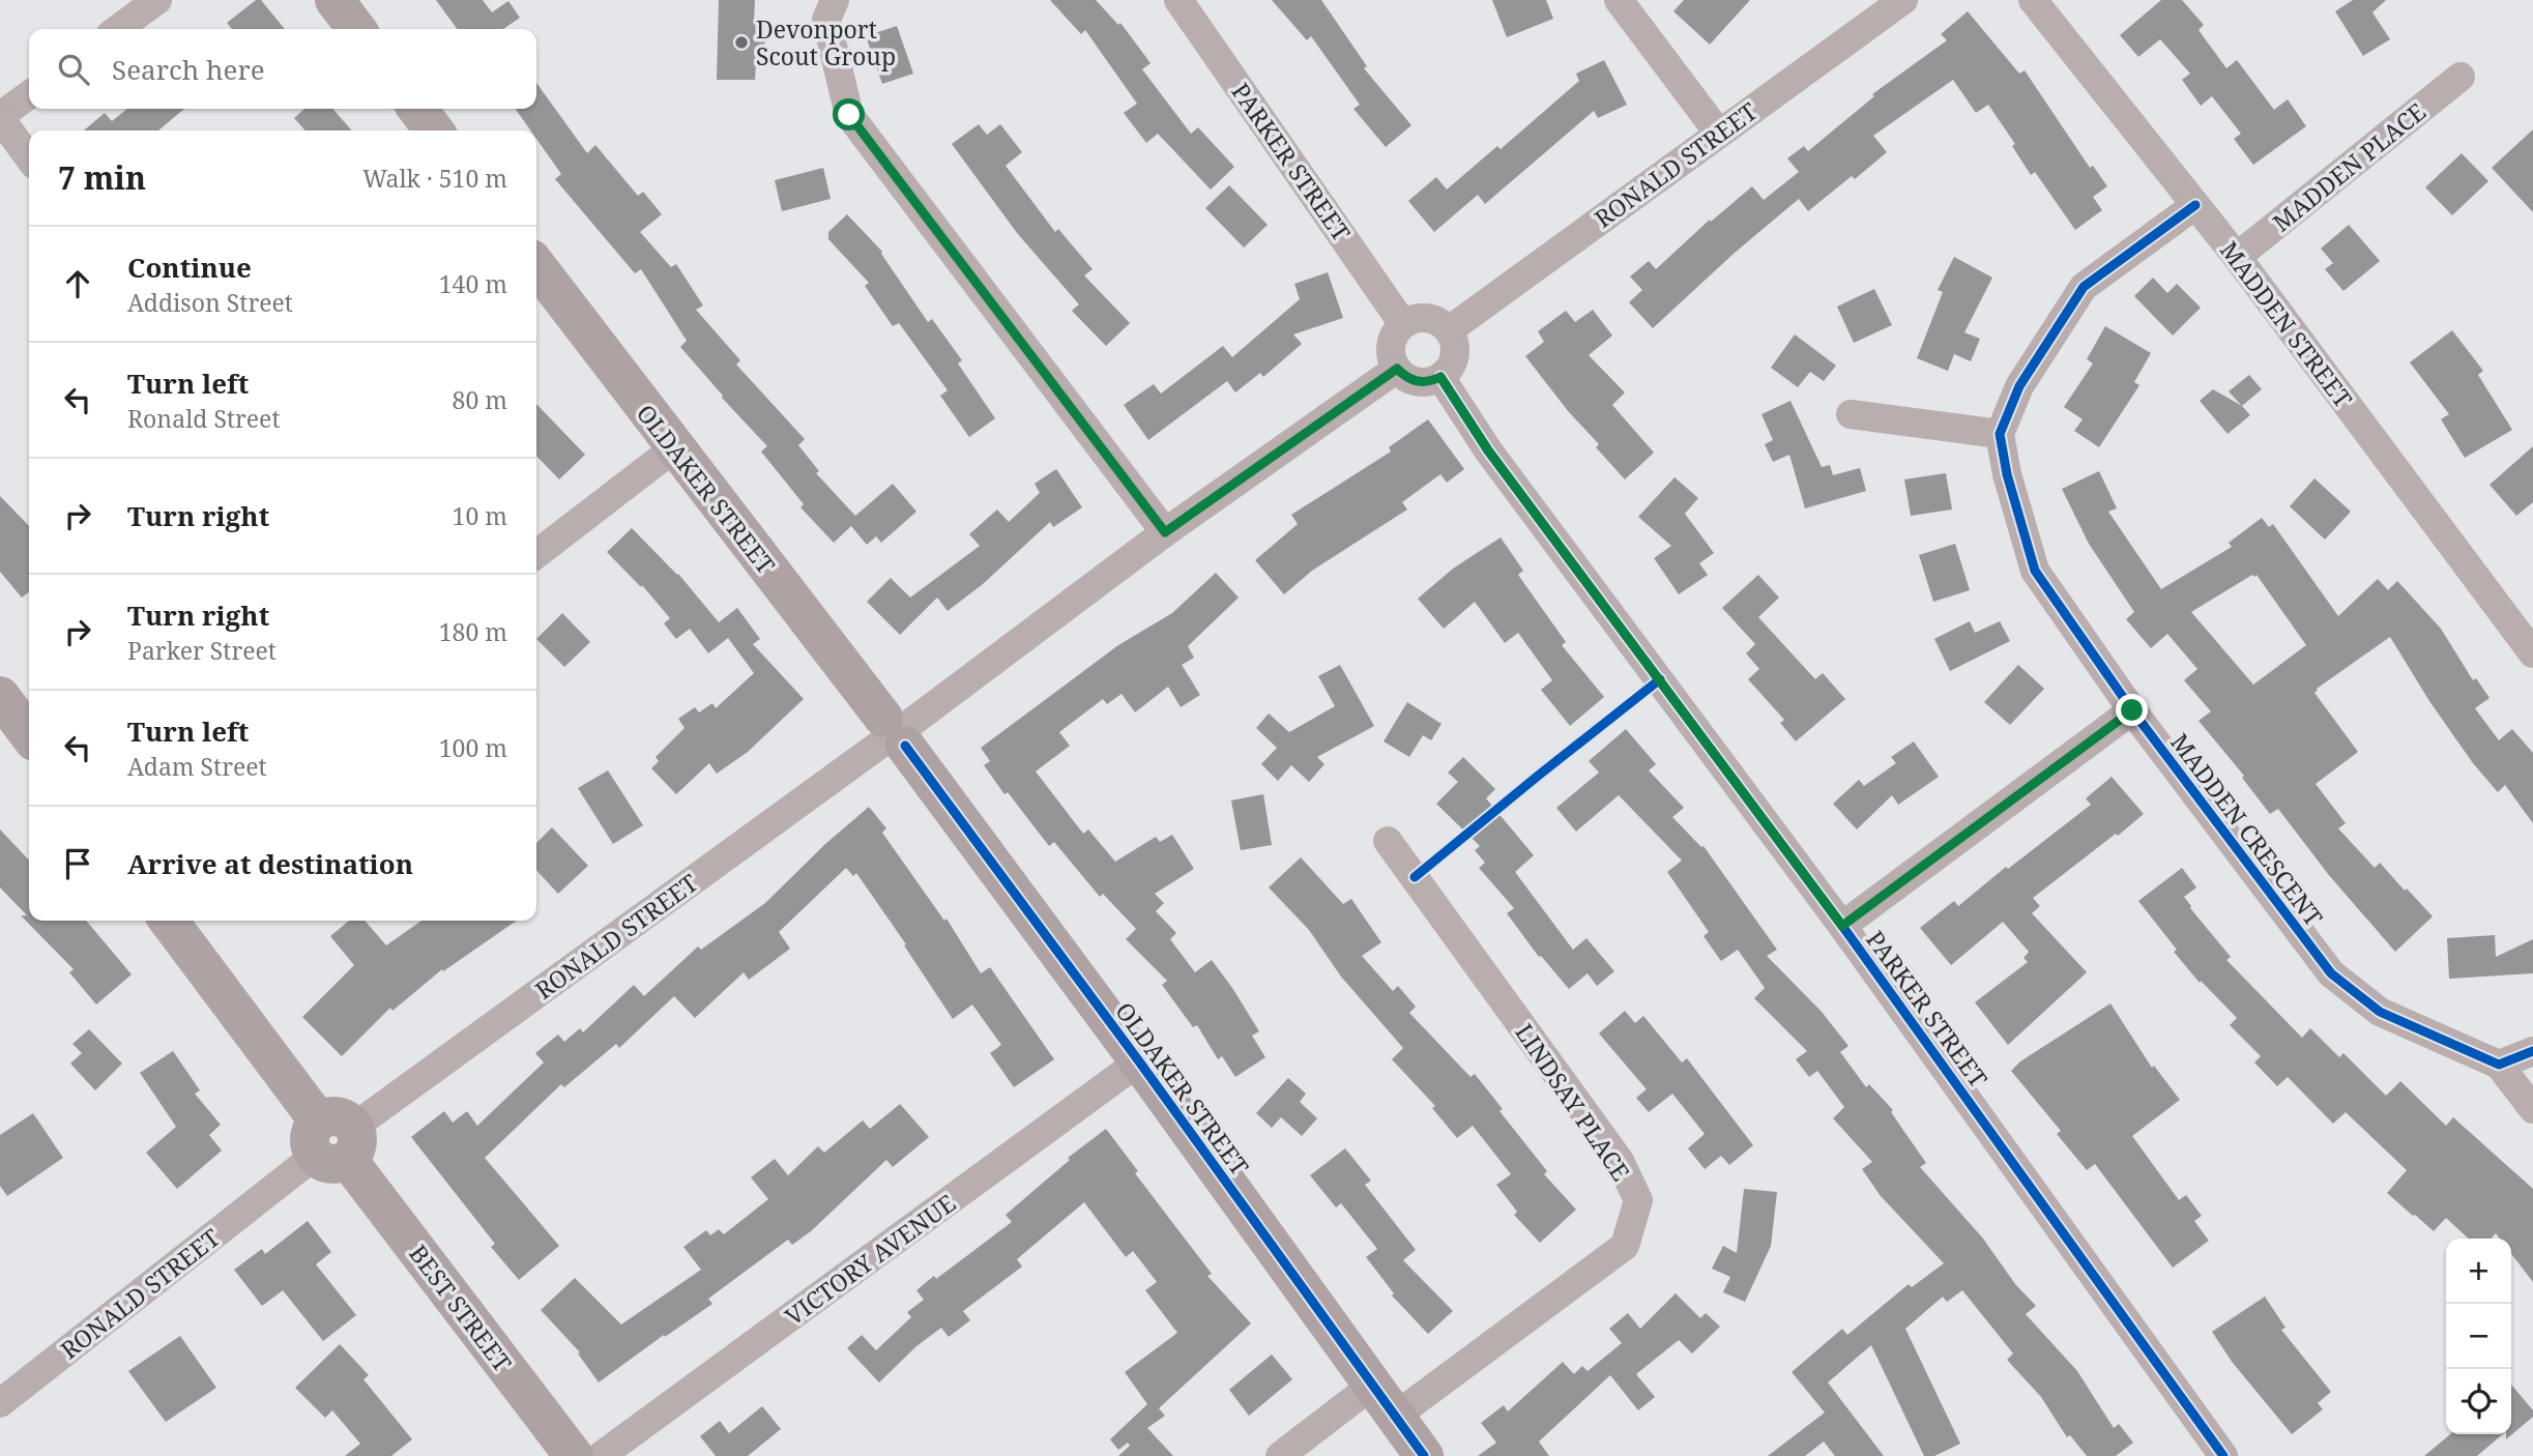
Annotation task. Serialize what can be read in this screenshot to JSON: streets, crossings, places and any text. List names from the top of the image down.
{
  "streets": {
    "street": [
      "PARKER STREET",
      "RONALD STREET",
      "MADDEN PLACE",
      "MADDEN STREET",
      "OLDAKER STREET",
      "MADDEN CRESCENT",
      "LINDSAY PLACE",
      "VICTORY AVENUE",
      "BEST STREET"
    ]
  },
  "crossings": [
    ["PARKER STREET", "RONALD STREET"],
    ["RONALD STREET", "OLDAKER STREET"],
    ["RONALD STREET", "BEST STREET"],
    ["MADDEN PLACE", "MADDEN STREET"],
    ["OLDAKER STREET", "LINDSAY PLACE"],
    ["OLDAKER STREET", "VICTORY AVENUE"]
  ],
  "places": ["Devonport Scout Group"],
  "page": {
    "search": "Search here",
    "heading": ["7 min", "Walk · 510 m"],
    "list": [
      ["Continue", "Addison Street", "140 m"],
      ["Turn left", "Ronald Street", "80 m"],
      ["Turn right", "10 m"],
      ["Turn right", "Parker Street", "180 m"],
      ["Turn left", "Adam Street", "100 m"],
      "Arrive at destination"
    ],
    "map_buttons": ["+", "−"]
  }
}
